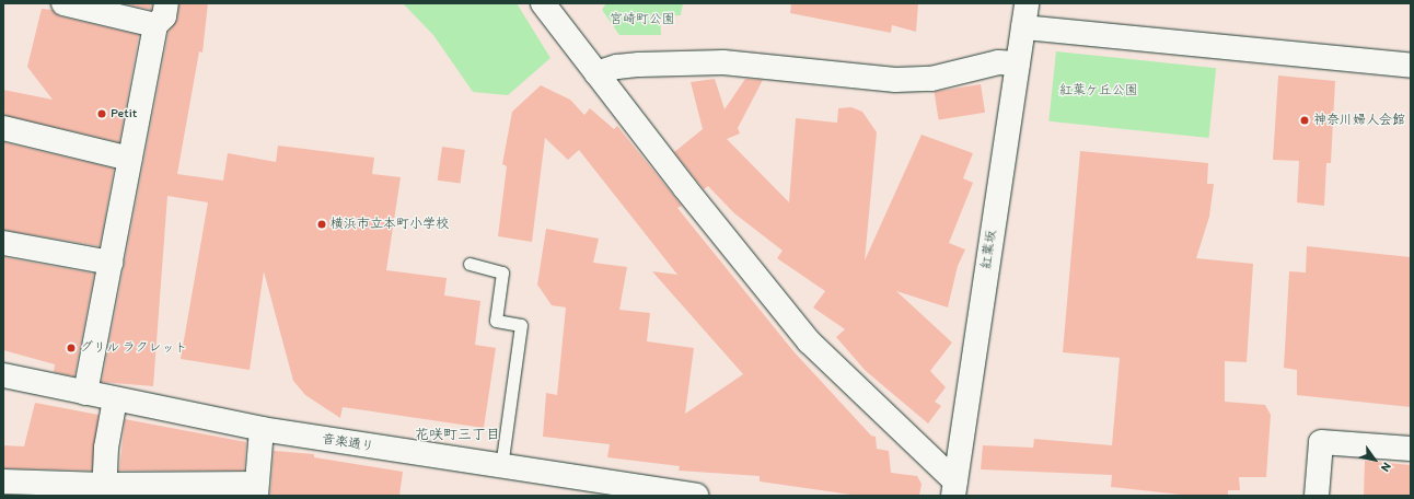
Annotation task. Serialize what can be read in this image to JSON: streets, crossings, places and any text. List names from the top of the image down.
{
  "streets": {
    "street": ["紅葉坂", "音楽通り"]
  },
  "districts": ["花咲町三丁目"],
  "parks": ["宮崎町公園", "紅葉ケ丘公園"],
  "places": [
    "Petit",
    "神奈川婦人会館",
    "横浜市立本町小学校",
    "グリル ラクレット"
  ],
  "north": "bottom right"
}
